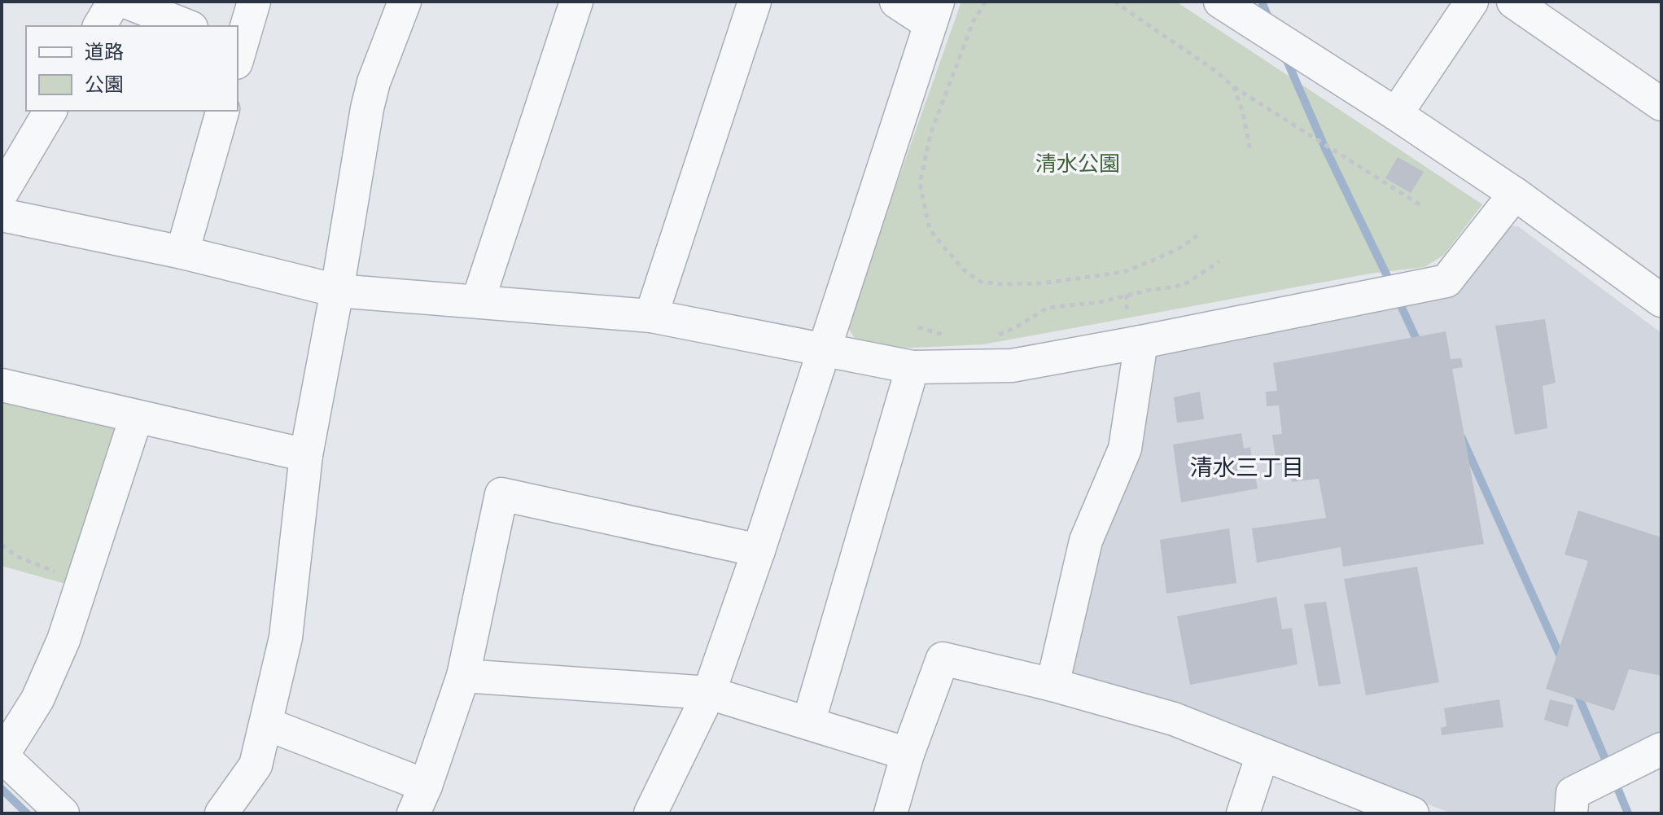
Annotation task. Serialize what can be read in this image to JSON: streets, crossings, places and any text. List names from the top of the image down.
{
  "districts": ["清水三丁目"],
  "parks": ["清水公園"],
  "legend": ["道路", "公園"]
}
